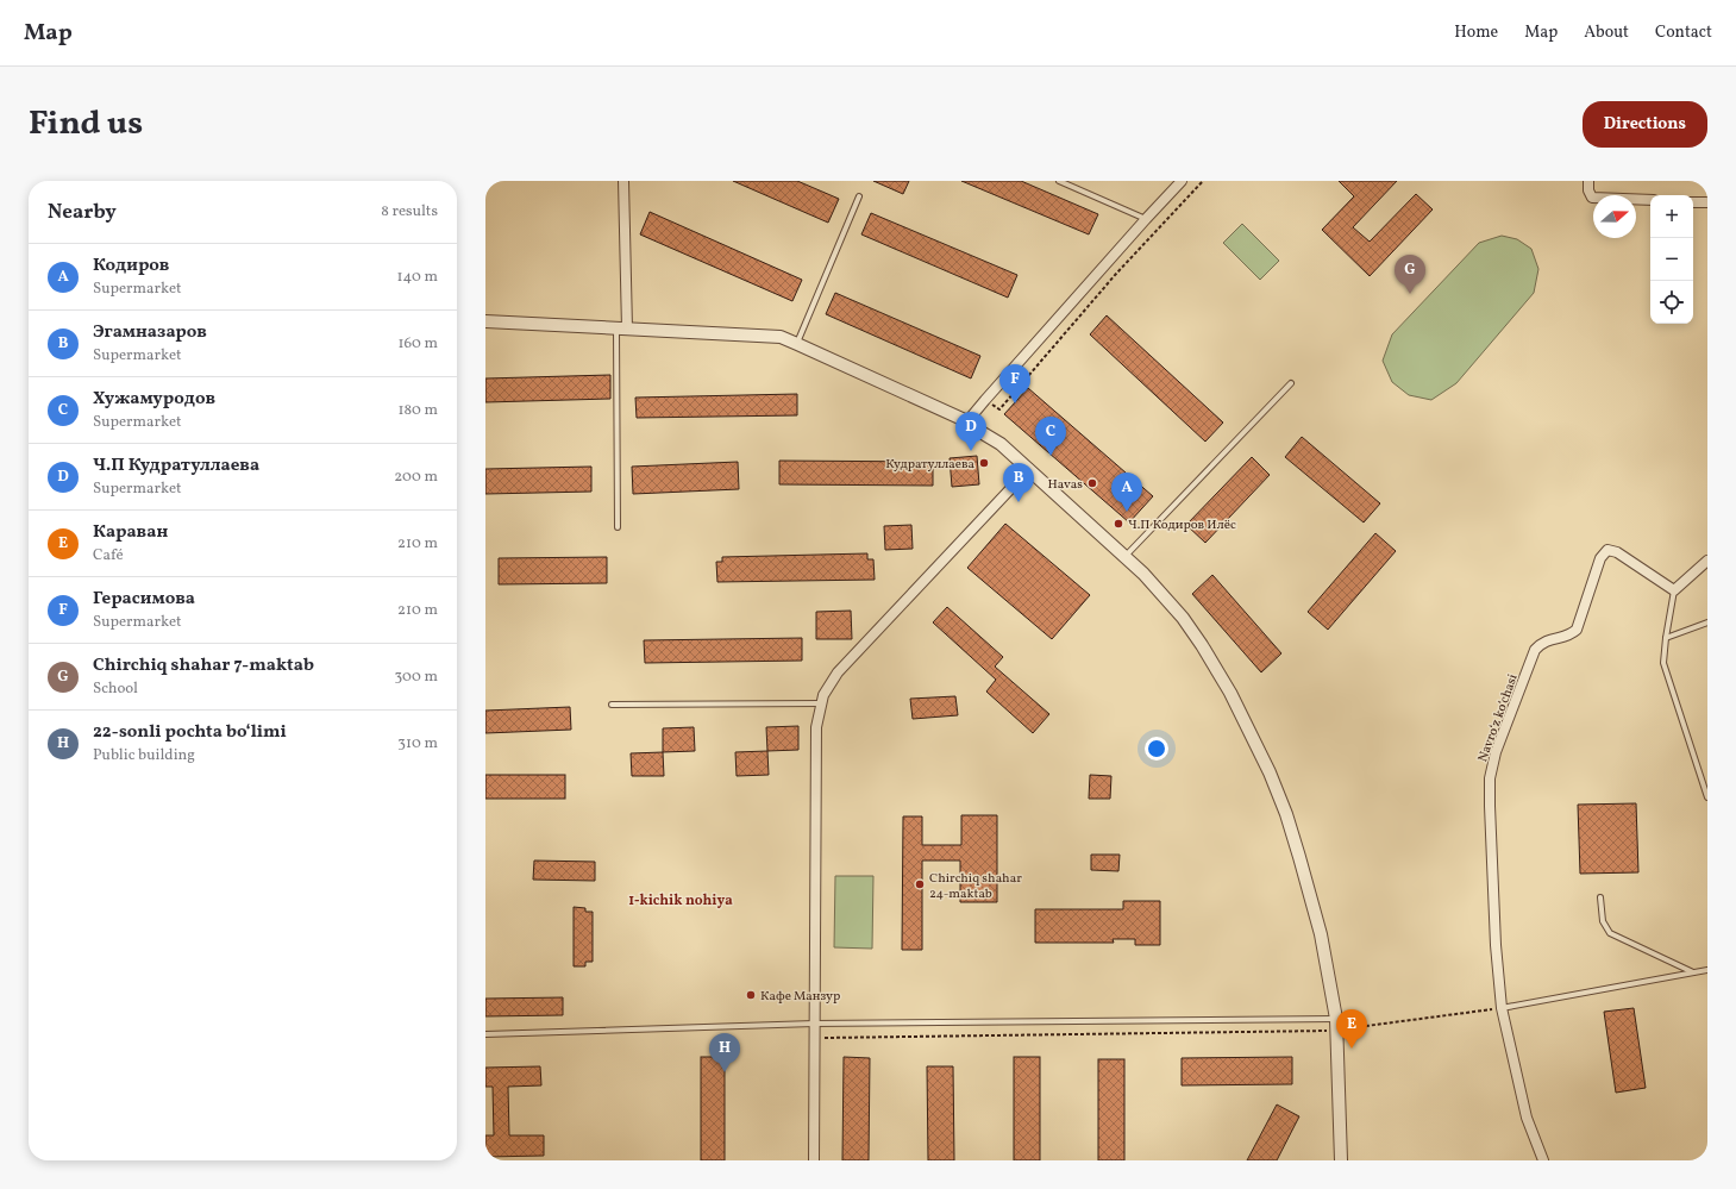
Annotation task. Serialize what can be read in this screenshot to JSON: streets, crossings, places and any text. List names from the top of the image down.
{
  "streets": {
    "street": ["Navro‘z ko‘chasi"]
  },
  "districts": ["1-kichik nohiya"],
  "places": [
    "Кудратуллаева",
    "Havas",
    "Ч.П Кодиров Илёс",
    "Chirchiq shahar 24-maktab",
    "Кафе Манзур"
  ],
  "north": "right",
  "page": {
    "header": "Map",
    "nav": [
      "Home",
      "Map",
      "About",
      "Contact"
    ],
    "title": "Find us",
    "buttons": "Directions",
    "heading": ["Nearby", "8 results"],
    "map_buttons": ["+", "−"],
    "list": [
      {
        "mark": "A",
        "name": "Кодиров",
        "note": "Supermarket",
        "value": "140 m"
      },
      {
        "mark": "B",
        "name": "Эгамназаров",
        "note": "Supermarket",
        "value": "160 m"
      },
      {
        "mark": "C",
        "name": "Хужамуродов",
        "note": "Supermarket",
        "value": "180 m"
      },
      {
        "mark": "D",
        "name": "Ч.П Кудратуллаева",
        "note": "Supermarket",
        "value": "200 m"
      },
      {
        "mark": "E",
        "name": "Караван",
        "note": "Café",
        "value": "210 m"
      },
      {
        "mark": "F",
        "name": "Герасимова",
        "note": "Supermarket",
        "value": "210 m"
      },
      {
        "mark": "G",
        "name": "Chirchiq shahar 7-maktab",
        "note": "School",
        "value": "300 m"
      },
      {
        "mark": "H",
        "name": "22-sonli pochta bo‘limi",
        "note": "Public building",
        "value": "310 m"
      }
    ],
    "pins": [
      "G",
      "F",
      "D",
      "C",
      "B",
      "A",
      "E",
      "H"
    ]
  }
}
